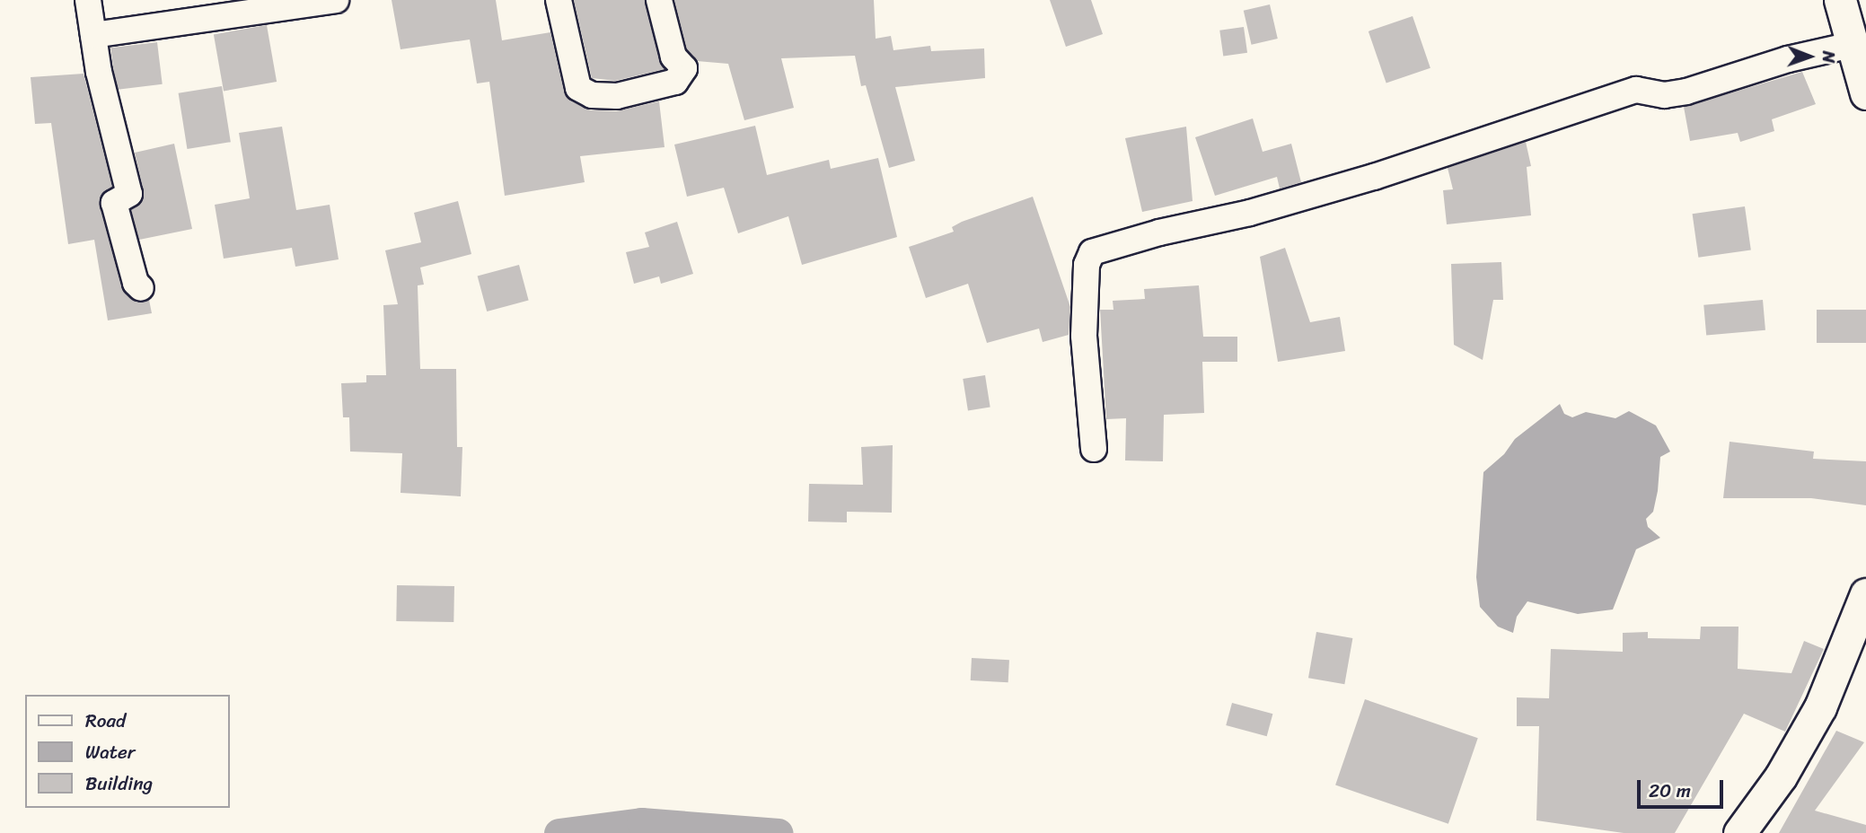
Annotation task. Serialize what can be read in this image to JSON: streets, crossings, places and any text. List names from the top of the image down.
{
  "legend": ["Road", "Water", "Building"],
  "scale_bar": "20 m",
  "north": "right"
}
